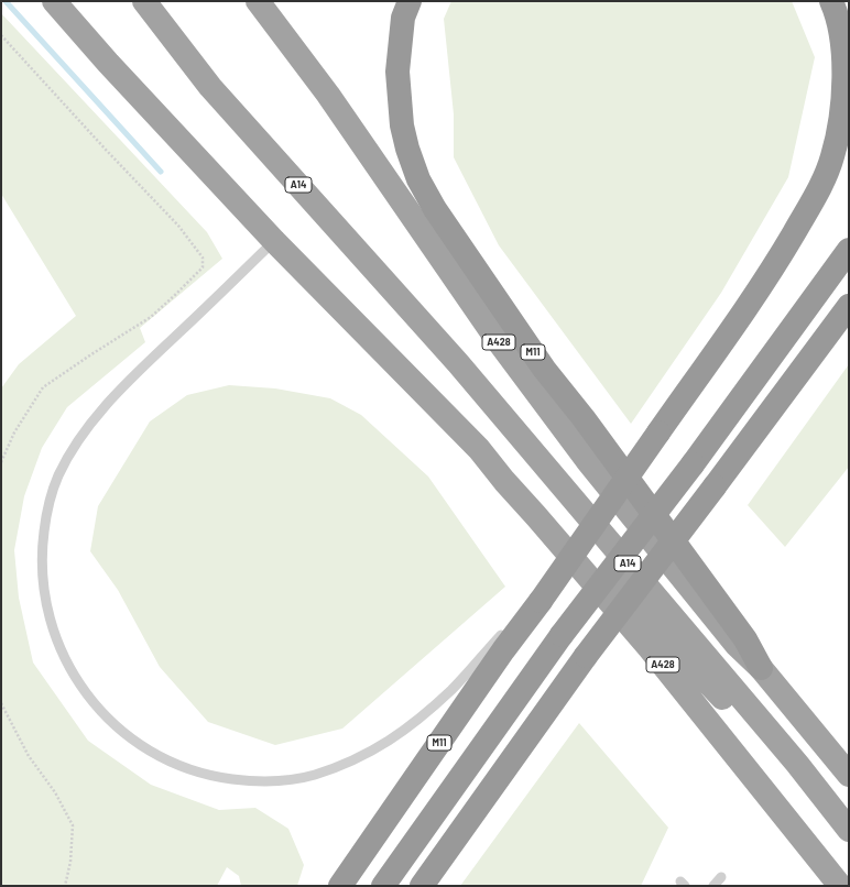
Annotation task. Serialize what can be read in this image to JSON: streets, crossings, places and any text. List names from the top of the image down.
{
  "streets": {
    "highway": ["A14", "A428", "M11"]
  },
  "crossings": [
    ["A14", "A428"],
    ["A428", "M11"]
  ]
}
